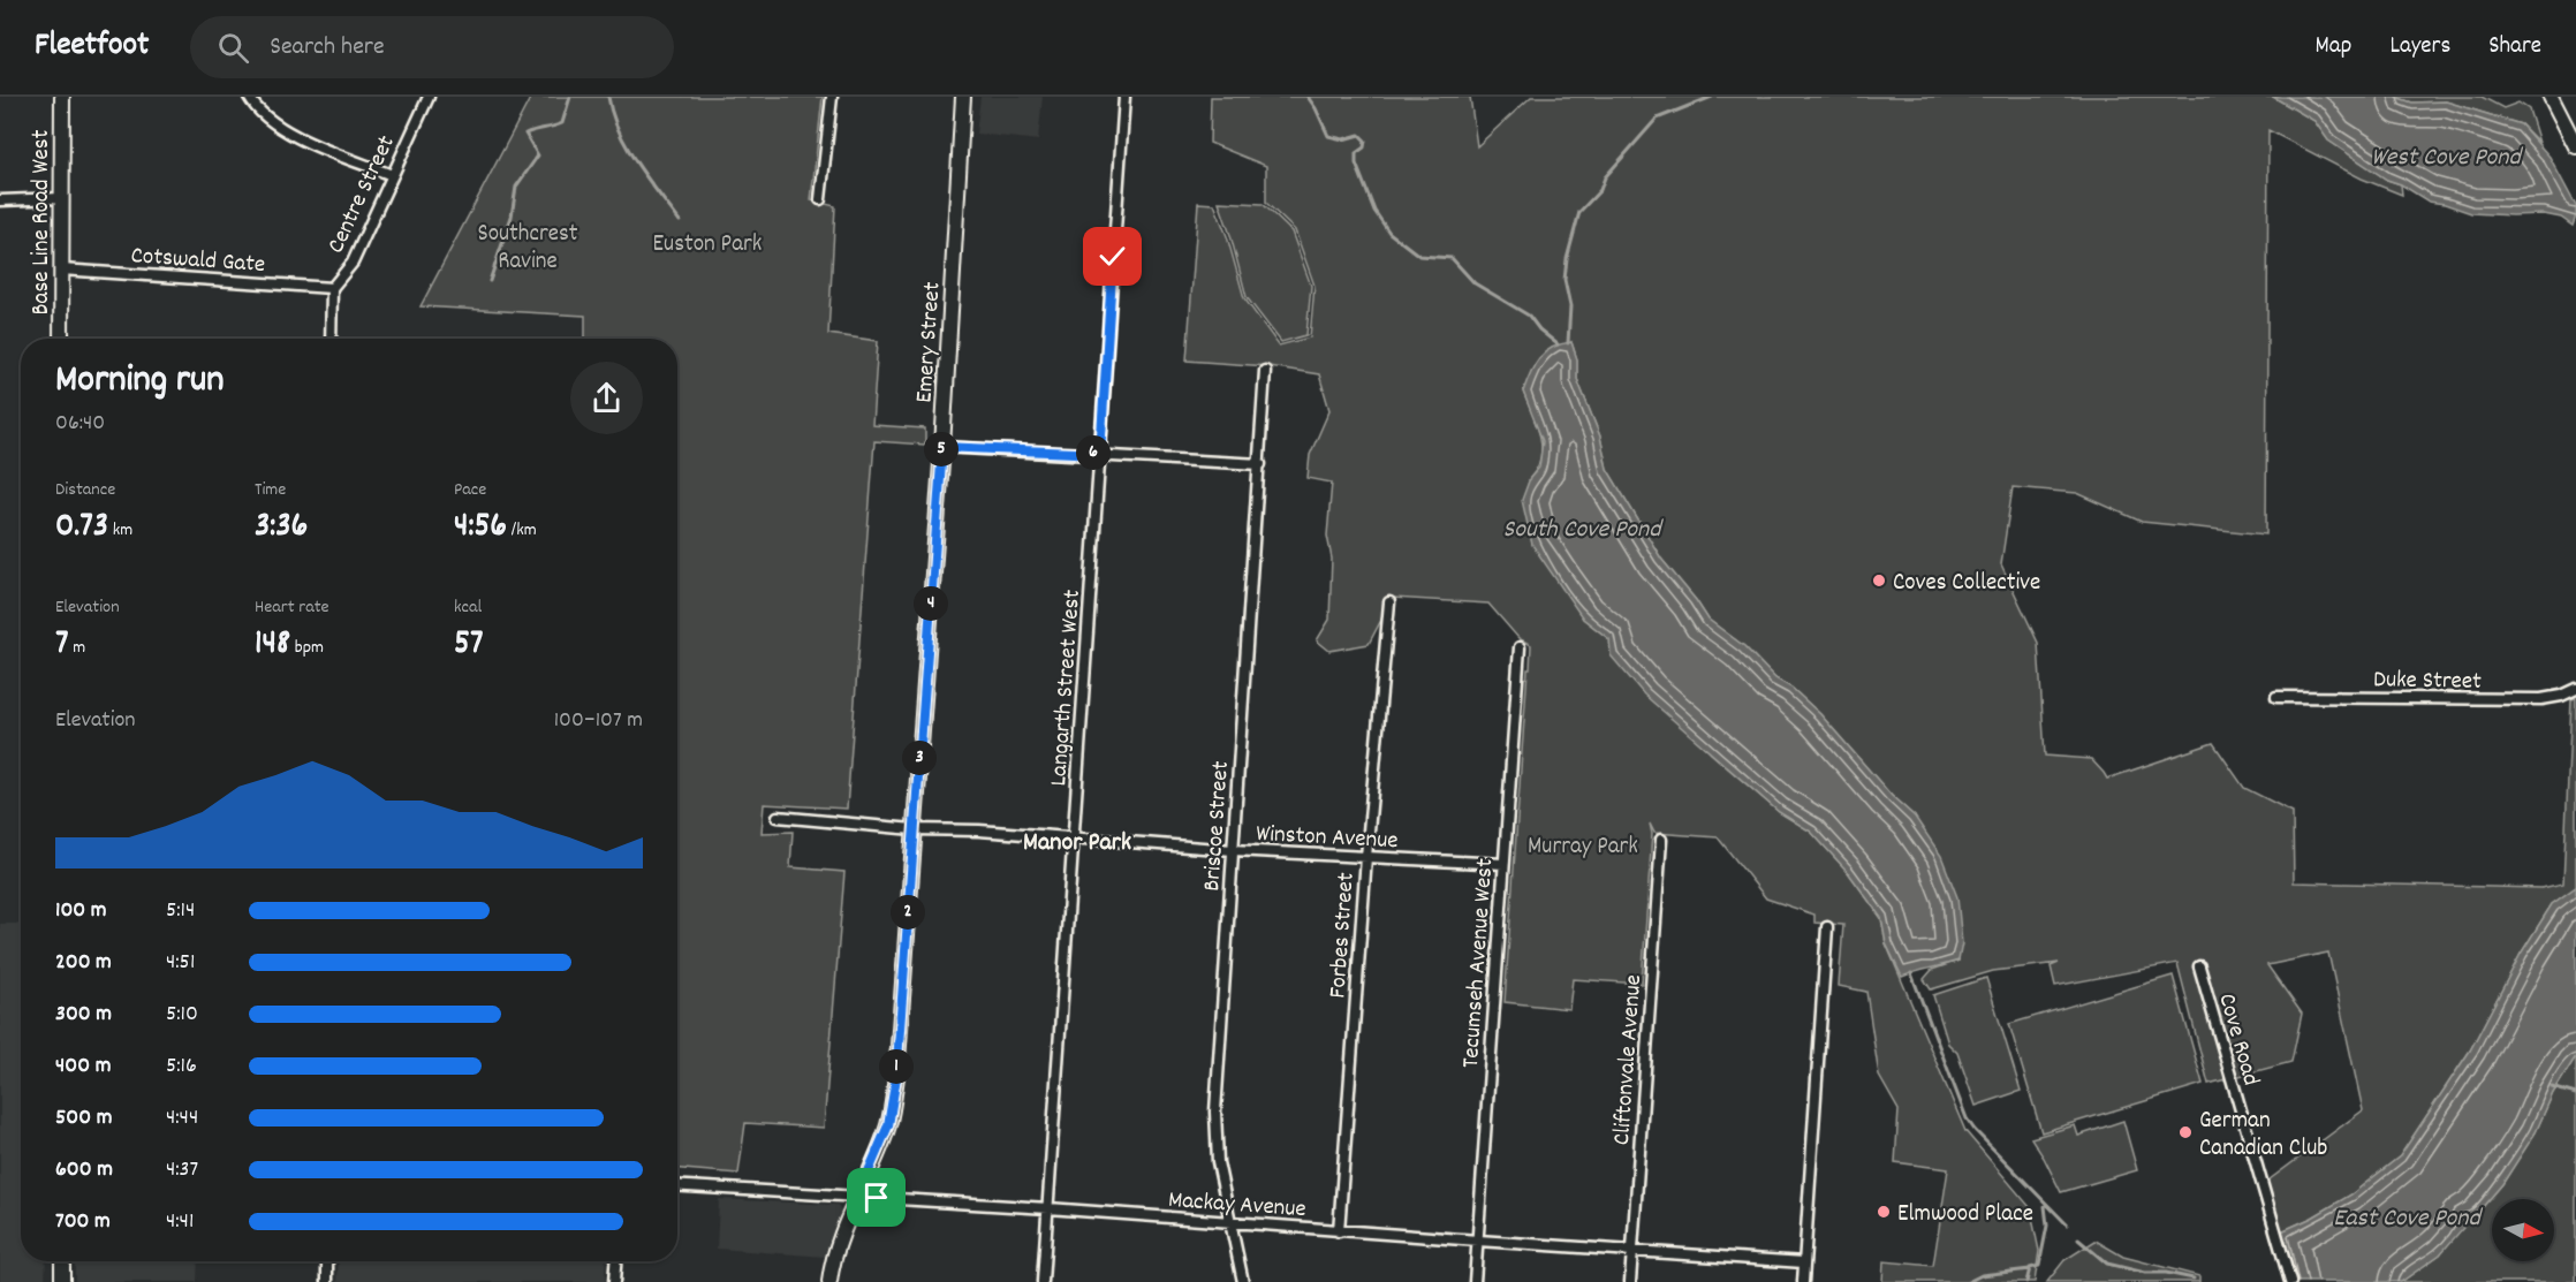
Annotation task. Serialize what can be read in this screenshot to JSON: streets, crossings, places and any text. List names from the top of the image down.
{
  "streets": {
    "street": [
      "Centre Street",
      "Base Line Road West",
      "Cotswald Gate",
      "Emery Street",
      "Duke Street",
      "Langarth Street West",
      "Briscoe Street",
      "Winston Avenue",
      "Forbes Street",
      "Tecumseh Avenue West",
      "Cove Road",
      "Cliftonvale Avenue",
      "Mackay Avenue"
    ]
  },
  "crossings": [
    ["Centre Street", "Cotswald Gate"],
    ["Base Line Road West", "Cotswald Gate"],
    ["Emery Street", "Winston Avenue"],
    ["Emery Street", "Mackay Avenue"],
    ["Langarth Street West", "Winston Avenue"],
    ["Langarth Street West", "Mackay Avenue"],
    ["Briscoe Street", "Winston Avenue"],
    ["Briscoe Street", "Mackay Avenue"],
    ["Winston Avenue", "Forbes Street"],
    ["Winston Avenue", "Tecumseh Avenue West"],
    ["Forbes Street", "Mackay Avenue"],
    ["Tecumseh Avenue West", "Mackay Avenue"],
    ["Cliftonvale Avenue", "Mackay Avenue"]
  ],
  "districts": ["Manor Park"],
  "water": ["West Cove Pond", "South Cove Pond", "East Cove Pond"],
  "parks": ["Southcrest Ravine", "Euston Park", "Murray Park"],
  "places": ["Coves Collective", "German Canadian Club", "Elmwood Place"],
  "north": "right",
  "page": {
    "header": "Fleetfoot",
    "search": "Search here",
    "nav": ["Map", "Layers", "Share"],
    "heading": ["Morning run", "06:40"],
    "pins": [
      "5",
      "6",
      "4",
      "3",
      "2",
      "1"
    ],
    "stats": [
      ["Distance", "0.73 km"],
      ["Time", "3:36"],
      ["Pace", "4:56 /km"],
      ["Elevation", "7 m"],
      ["Heart rate", "148 bpm"],
      ["kcal", "57"]
    ],
    "chart": ["Elevation", "100–107 m"],
    "list": [
      {
        "name": "100 m",
        "note": "5:14"
      },
      {
        "name": "200 m",
        "note": "4:51"
      },
      {
        "name": "300 m",
        "note": "5:10"
      },
      {
        "name": "400 m",
        "note": "5:16"
      },
      {
        "name": "500 m",
        "note": "4:44"
      },
      {
        "name": "600 m",
        "note": "4:37"
      },
      {
        "name": "700 m",
        "note": "4:41"
      }
    ]
  }
}
